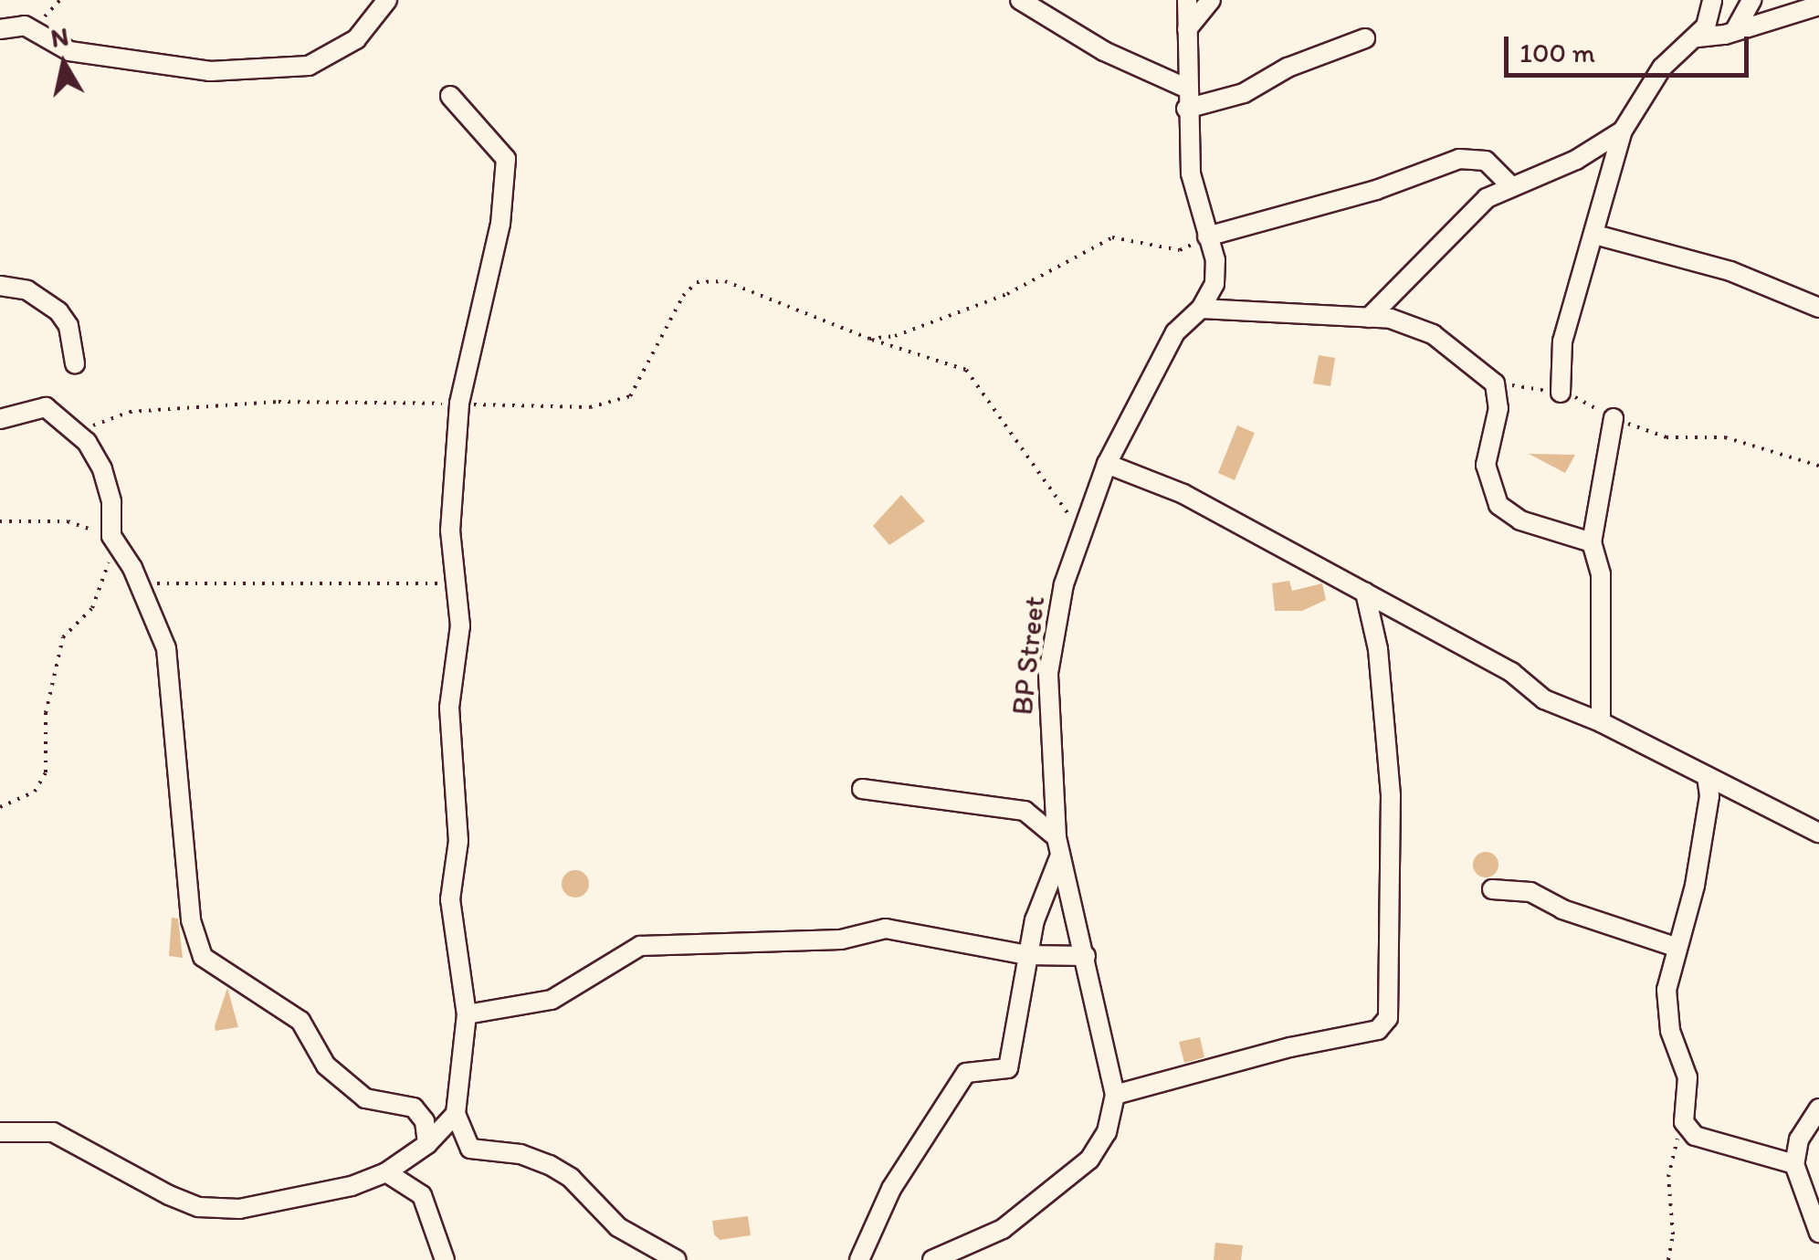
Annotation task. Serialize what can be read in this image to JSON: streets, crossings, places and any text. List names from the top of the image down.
{
  "streets": {
    "street": ["BP Street"]
  },
  "scale_bar": "100 m",
  "north": "top"
}
